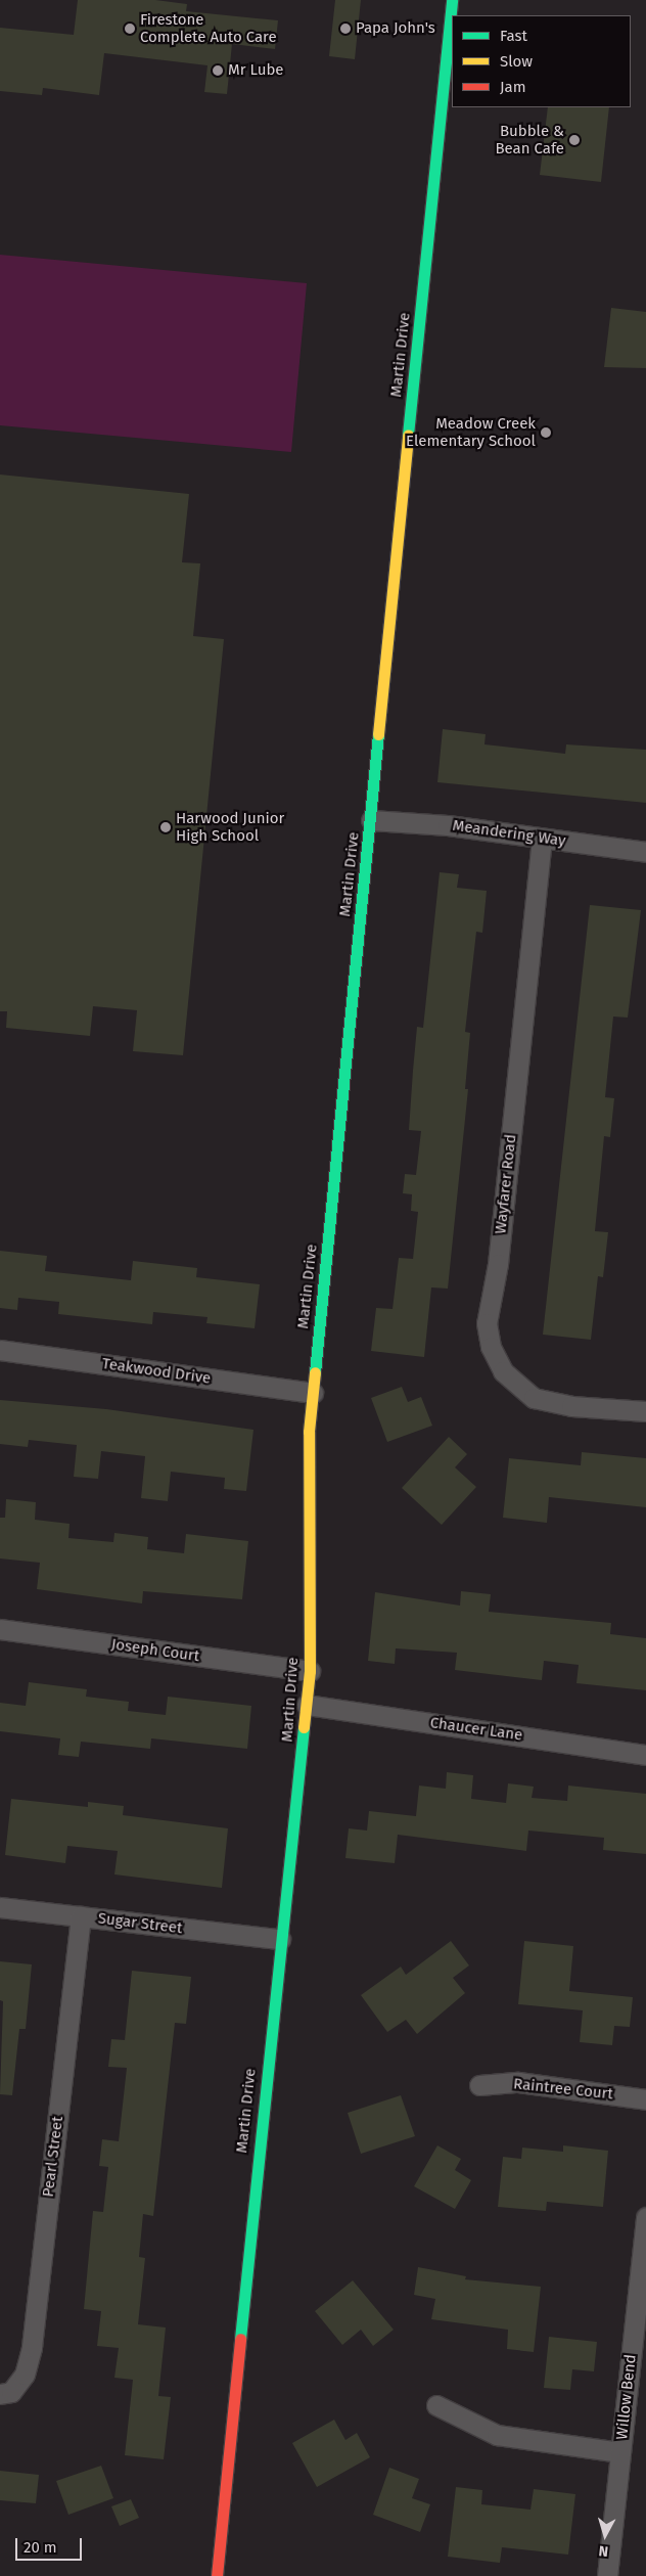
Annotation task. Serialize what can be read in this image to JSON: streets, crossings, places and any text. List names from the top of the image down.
{
  "streets": {
    "street": [
      "Martin Drive",
      "Meandering Way",
      "Wayfarer Road",
      "Teakwood Drive",
      "Joseph Court",
      "Chaucer Lane",
      "Sugar Street",
      "Raintree Court",
      "Pearl Street",
      "Willow Bend"
    ]
  },
  "crossings": [
    ["Martin Drive", "Meandering Way"],
    ["Martin Drive", "Teakwood Drive"],
    ["Martin Drive", "Joseph Court"],
    ["Martin Drive", "Chaucer Lane"],
    ["Martin Drive", "Sugar Street"],
    ["Meandering Way", "Wayfarer Road"],
    ["Sugar Street", "Pearl Street"]
  ],
  "places": [
    "Firestone Complete Auto Care",
    "Papa John's",
    "Mr Lube",
    "Bubble & Bean Cafe",
    "Meadow Creek Elementary School",
    "Harwood Junior High School"
  ],
  "legend": ["Fast", "Slow", "Jam"],
  "scale_bar": "20 m",
  "north": "bottom"
}
